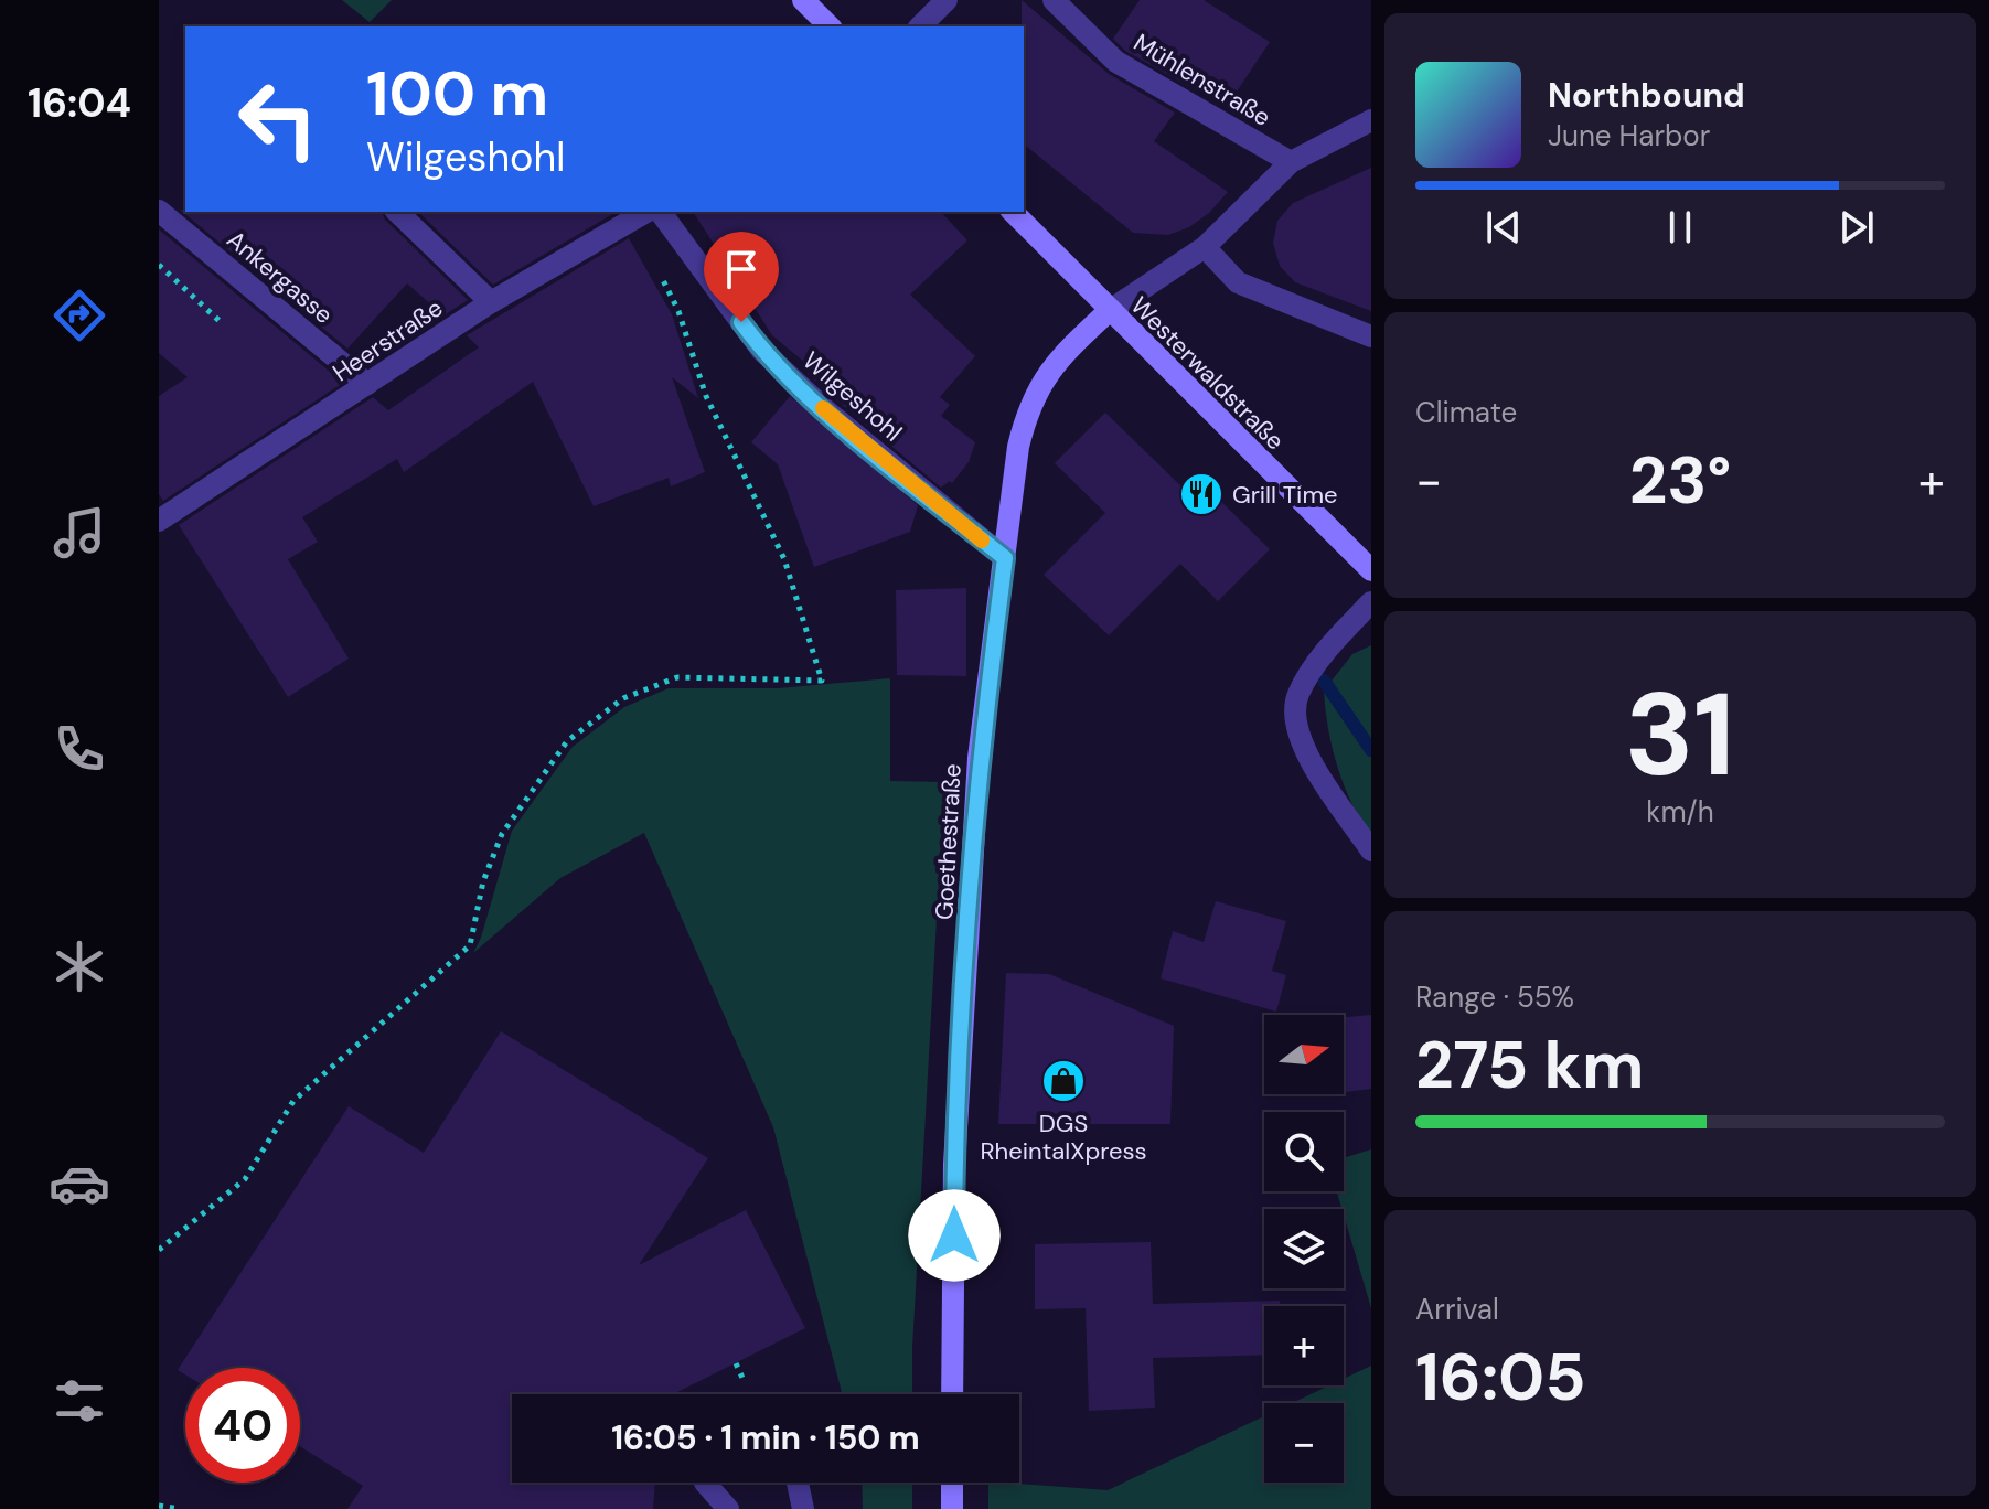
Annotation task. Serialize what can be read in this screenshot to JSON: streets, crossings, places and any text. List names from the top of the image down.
{
  "streets": {
    "street": [
      "Mühlenstraße",
      "Ankergasse",
      "Heerstraße",
      "Westerwaldstraße",
      "Wilgeshohl",
      "Goethestraße"
    ]
  },
  "crossings": [
    ["Ankergasse", "Heerstraße"],
    ["Westerwaldstraße", "Goethestraße"],
    ["Wilgeshohl", "Goethestraße"]
  ],
  "places": {
    "restaurant": ["Grill Time"],
    "shop": ["DGS RheintalXpress"]
  },
  "north": "right",
  "page": {
    "tabs": "16:04",
    "turn": ["100 m", "Wilgeshohl"],
    "song": ["Northbound", "June Harbor"],
    "tile": [
      "Climate",
      ["31", "km/h"],
      ["Range · 55%", "275 km"],
      ["Arrival", "16:05"]
    ],
    "heat": ["−", "23°", "+"],
    "map_buttons": ["+", "−"],
    "limit": "40",
    "trip": "16:05 · 1 min · 150 m"
  }
}
